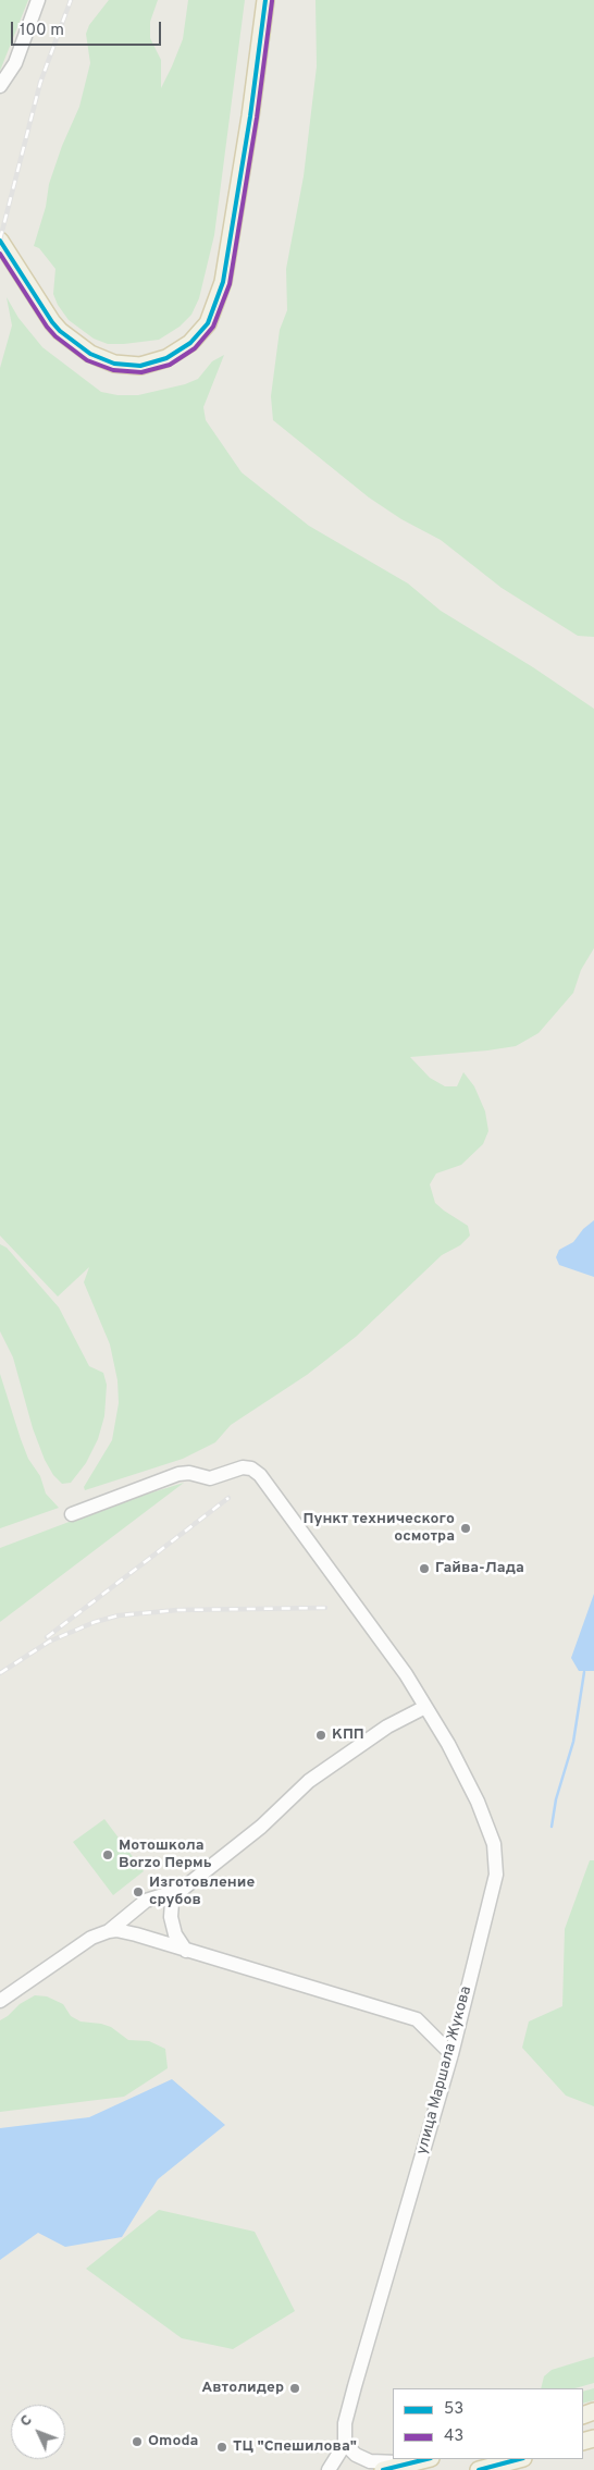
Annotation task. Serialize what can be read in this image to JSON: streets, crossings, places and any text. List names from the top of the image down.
{
  "streets": {
    "street": ["улица Маршала Жукова"]
  },
  "places": [
    "Пункт технического осмотра",
    "Гайва-Лада",
    "КПП",
    "Мотошкола Borzo Пермь",
    "Изготовление срубов",
    "Автолидер",
    "Omoda",
    "ТЦ \"Спешилова\""
  ],
  "lines": ["transit line 53", "transit line 43"],
  "legend": ["53", "43"],
  "scale_bar": "100 m",
  "north": "top left"
}
